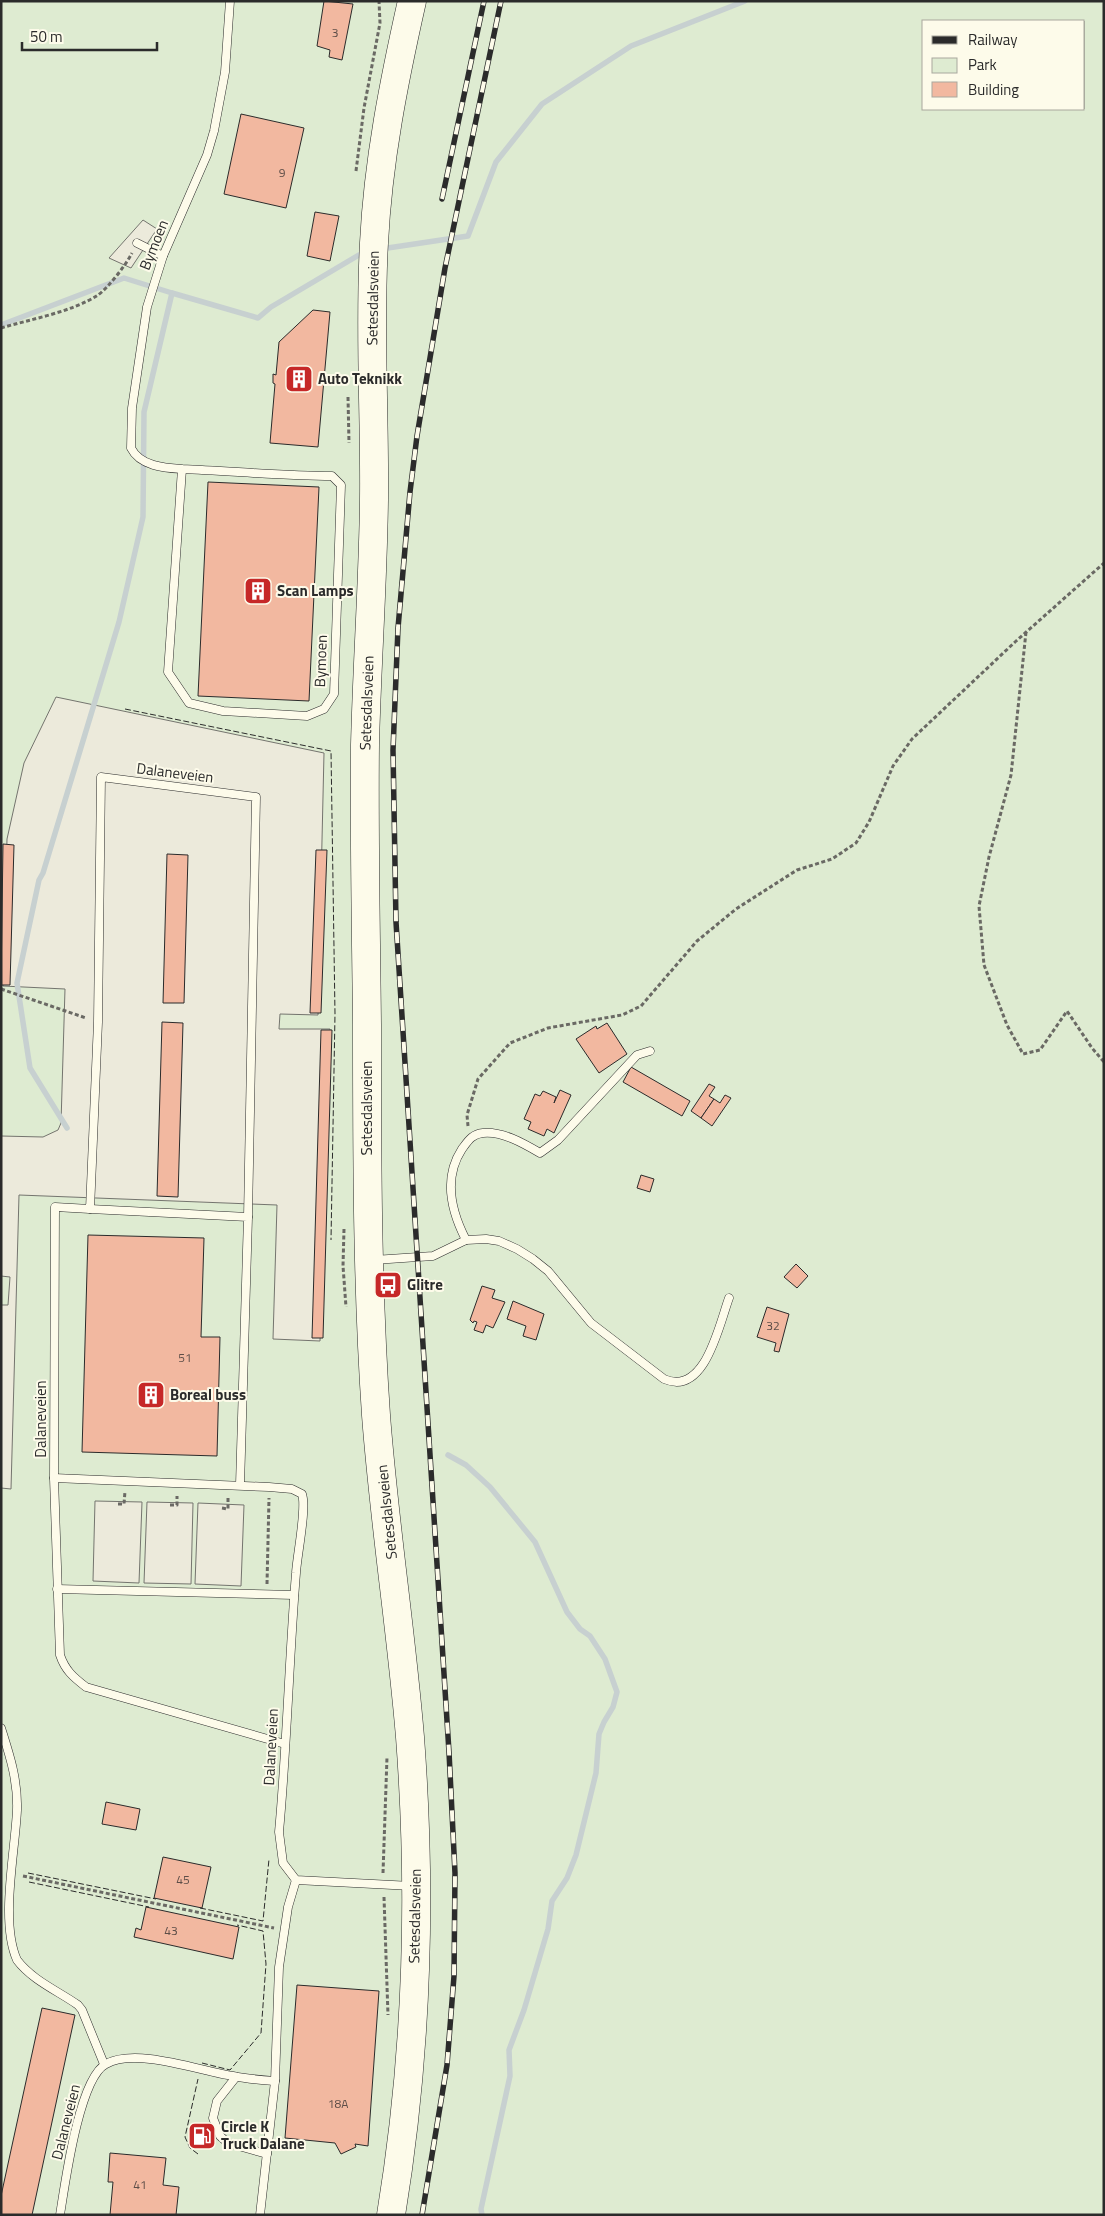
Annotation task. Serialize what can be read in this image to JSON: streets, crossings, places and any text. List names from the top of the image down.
{
  "streets": {
    "highway": ["Setesdalsveien"],
    "lane": ["Bymoen", "Dalaneveien"]
  },
  "places": {
    "building": ["Auto Teknikk", "Scan Lamps", "Boreal buss"],
    "bus stop": ["Glitre"],
    "fuel station": ["Circle K Truck Dalane"]
  },
  "house_numbers": [
    "3",
    "9",
    "32",
    "51",
    "45",
    "43",
    "18A",
    "41"
  ],
  "legend": ["Railway", "Park", "Building"],
  "scale_bar": "50 m"
}
